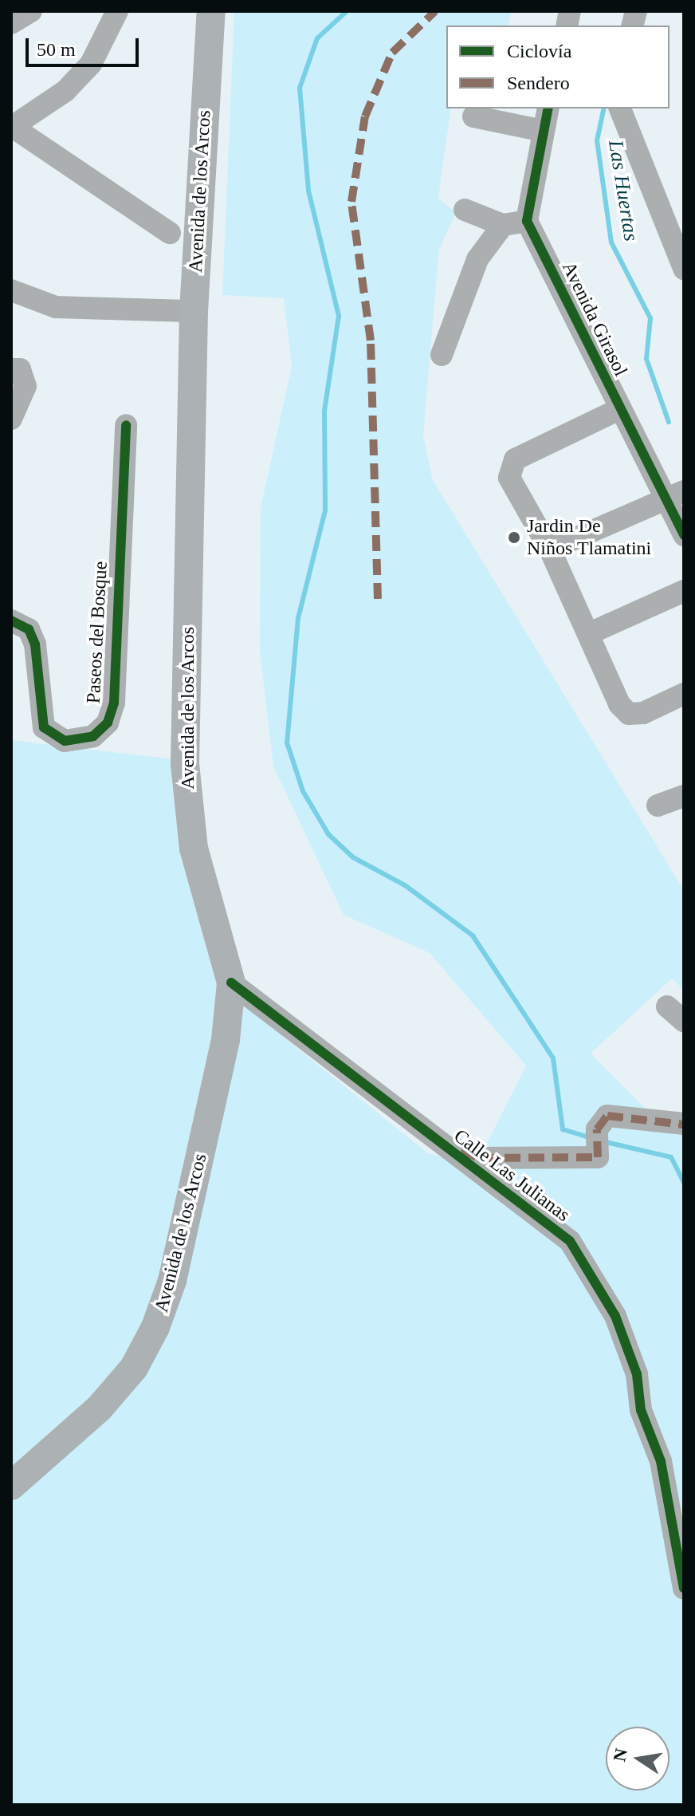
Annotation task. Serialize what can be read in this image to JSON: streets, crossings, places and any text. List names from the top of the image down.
{
  "streets": {
    "main road": ["Avenida de los Arcos"],
    "street": ["Avenida Girasol", "Paseos del Bosque", "Calle Las Julianas"]
  },
  "crossings": [
    ["Avenida de los Arcos", "Calle Las Julianas"]
  ],
  "water": ["Las Huertas"],
  "places": ["Jardin De Niños Tlamatini"],
  "legend": ["Ciclovía", "Sendero"],
  "scale_bar": "50 m",
  "north": "left"
}
